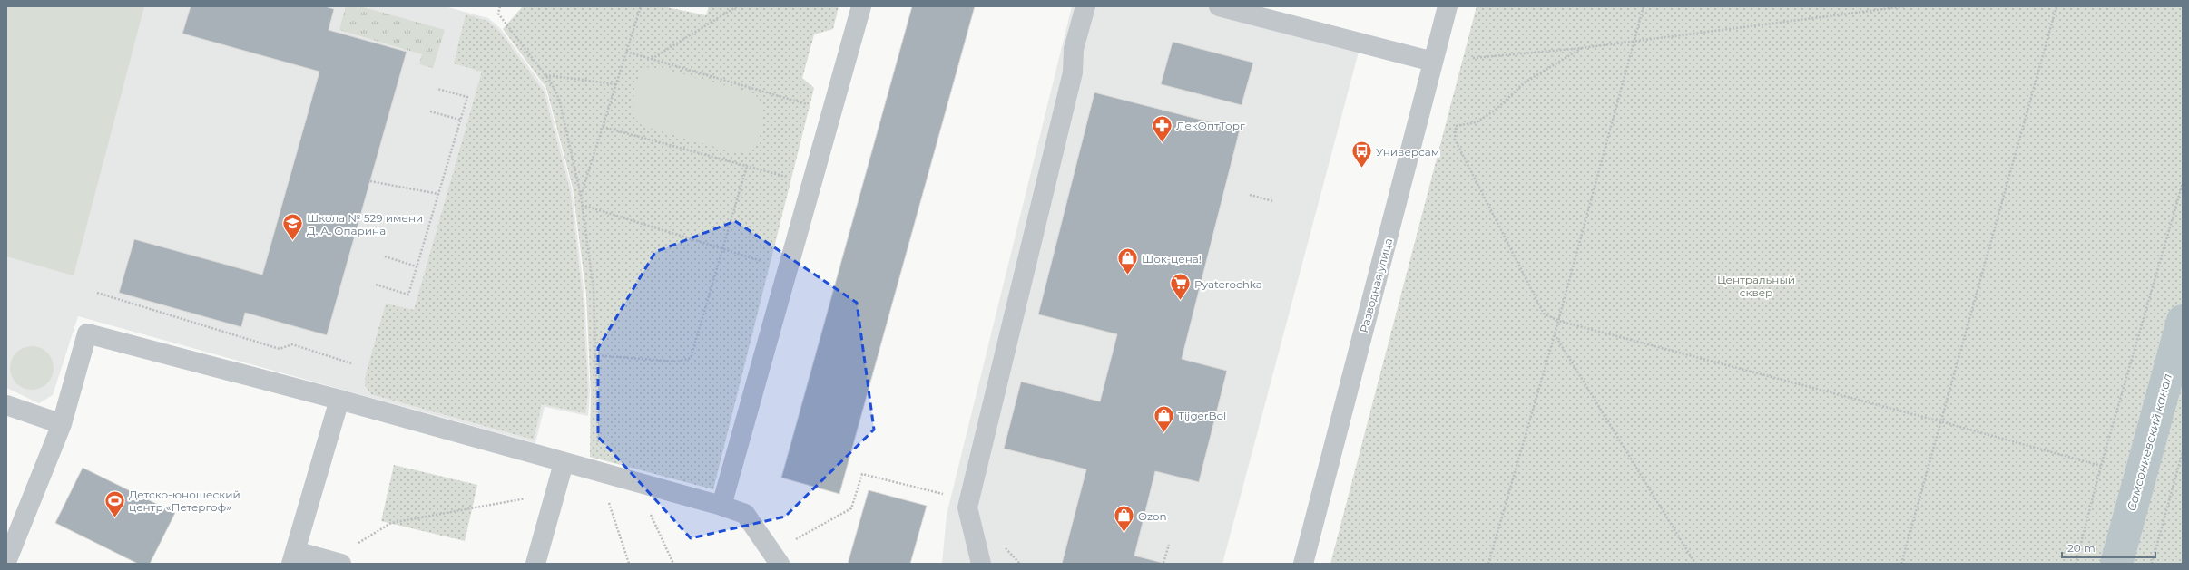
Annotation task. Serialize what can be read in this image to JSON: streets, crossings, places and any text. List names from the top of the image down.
{
  "streets": {
    "street": ["Разводная улица"]
  },
  "water": ["Самсониевский канал"],
  "parks": ["Центральный сквер"],
  "places": {
    "pharmacy": ["ЛекОптТорг"],
    "bus stop": ["Универсам"],
    "school or university": ["Школа № 529 имени Д. А. Опарина"],
    "shop": ["Шок-цена!", "TijgerBol", "Ozon"],
    "supermarket": ["Pyaterochka"],
    "sports": ["Детско-юношеский центр «Петергоф»"]
  },
  "scale_bar": "20 m"
}
